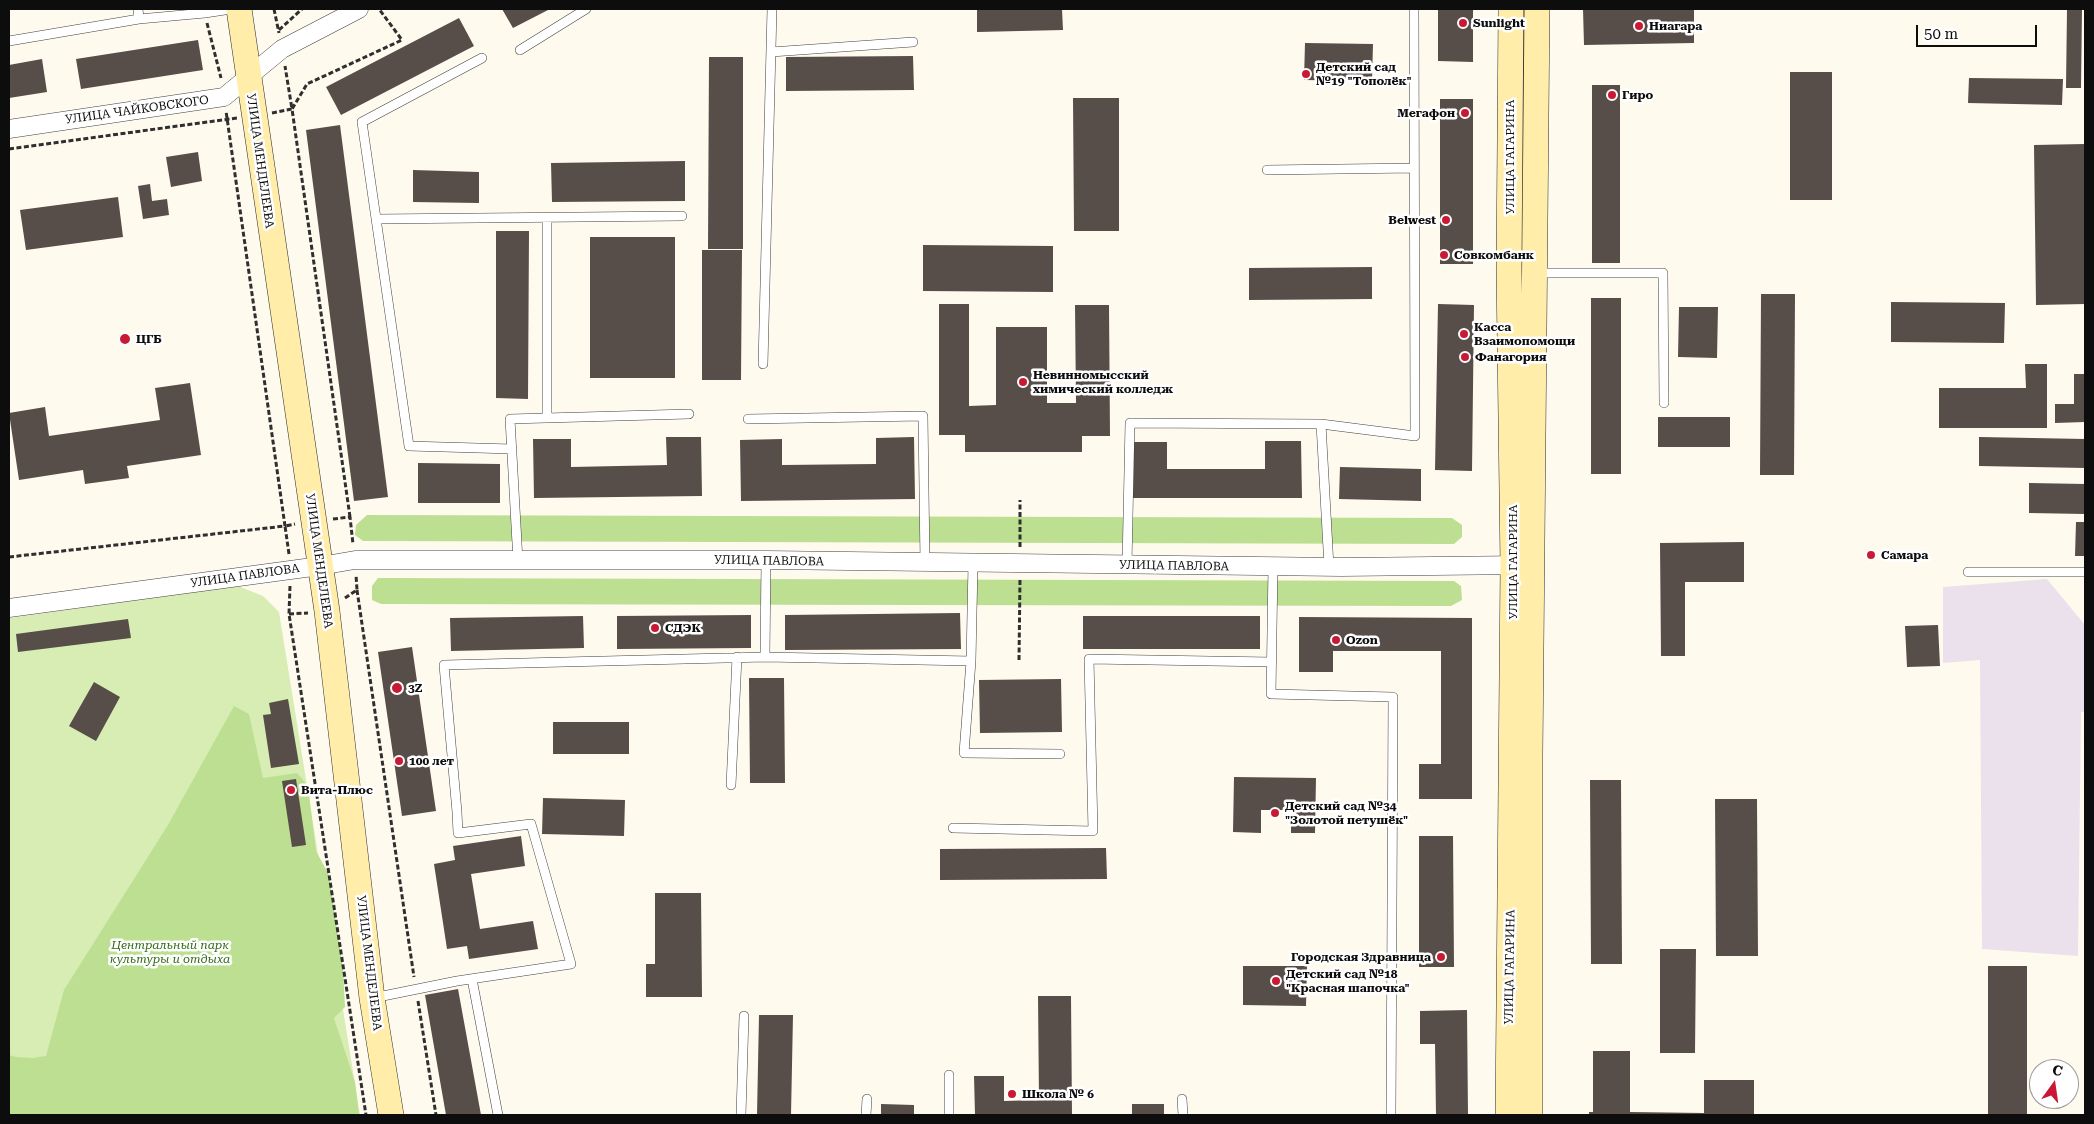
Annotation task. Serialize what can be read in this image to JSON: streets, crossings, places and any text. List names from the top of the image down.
{
  "streets": {
    "main road": ["УЛИЦА ГАГАРИНА", "УЛИЦА МЕНДЕЛЕЕВА"],
    "street": ["УЛИЦА ЧАЙКОВСКОГО", "УЛИЦА ПАВЛОВА"]
  },
  "crossings": [
    ["УЛИЦА ЧАЙКОВСКОГО", "УЛИЦА МЕНДЕЛЕЕВА"],
    ["УЛИЦА ГАГАРИНА", "УЛИЦА ПАВЛОВА"],
    ["УЛИЦА МЕНДЕЛЕЕВА", "УЛИЦА ПАВЛОВА"]
  ],
  "parks": ["Центральный парк культуры и отдыха"],
  "places": [
    "Sunlight",
    "Ниагара",
    "Детский сад №19 \"Тополёк\"",
    "Гиро",
    "Мегафон",
    "Belwest",
    "Совкомбанк",
    "Касса Взаимопомощи",
    "ЦГБ",
    "Фанагория",
    "Невинномысский химический колледж",
    "Самара",
    "СДЭК",
    "Ozon",
    "3Z",
    "100 лет",
    "Вита-Плюс",
    "Детский сад №34 \"Золотой петушёк\"",
    "Городская Здравница",
    "Детский сад №18 \"Красная шапочка\"",
    "Школа № 6"
  ],
  "scale_bar": "50 m",
  "north": "top"
}
